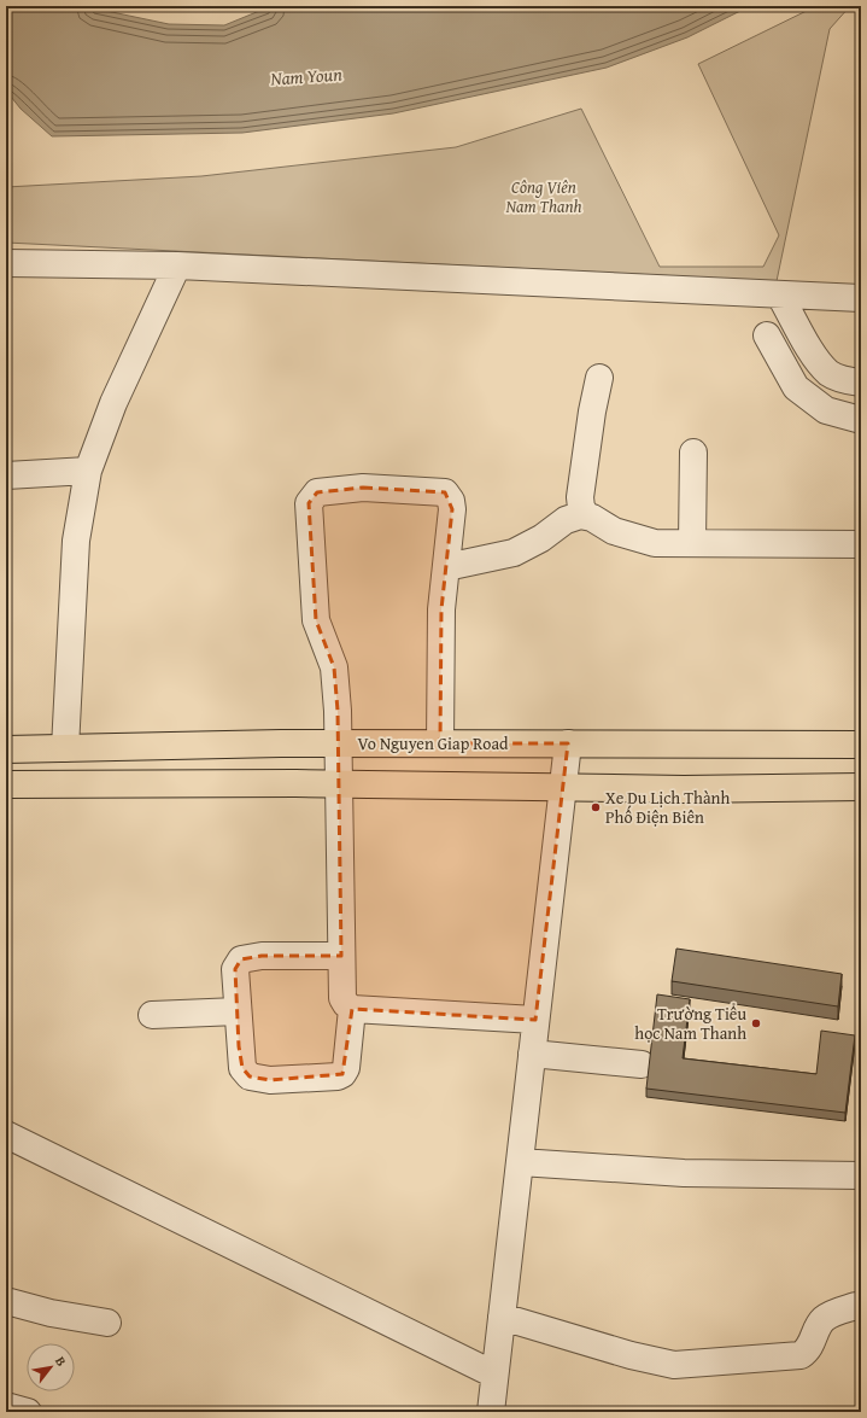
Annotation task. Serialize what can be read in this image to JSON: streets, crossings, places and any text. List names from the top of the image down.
{
  "streets": {
    "highway": ["Vo Nguyen Giap Road"]
  },
  "water": ["Nam Youn"],
  "parks": ["Công Viên Nam Thanh"],
  "places": ["Xe Du Lịch Thành Phố Điện Biên", "Trường Tiểu học Nam Thanh"],
  "north": "top right"
}
